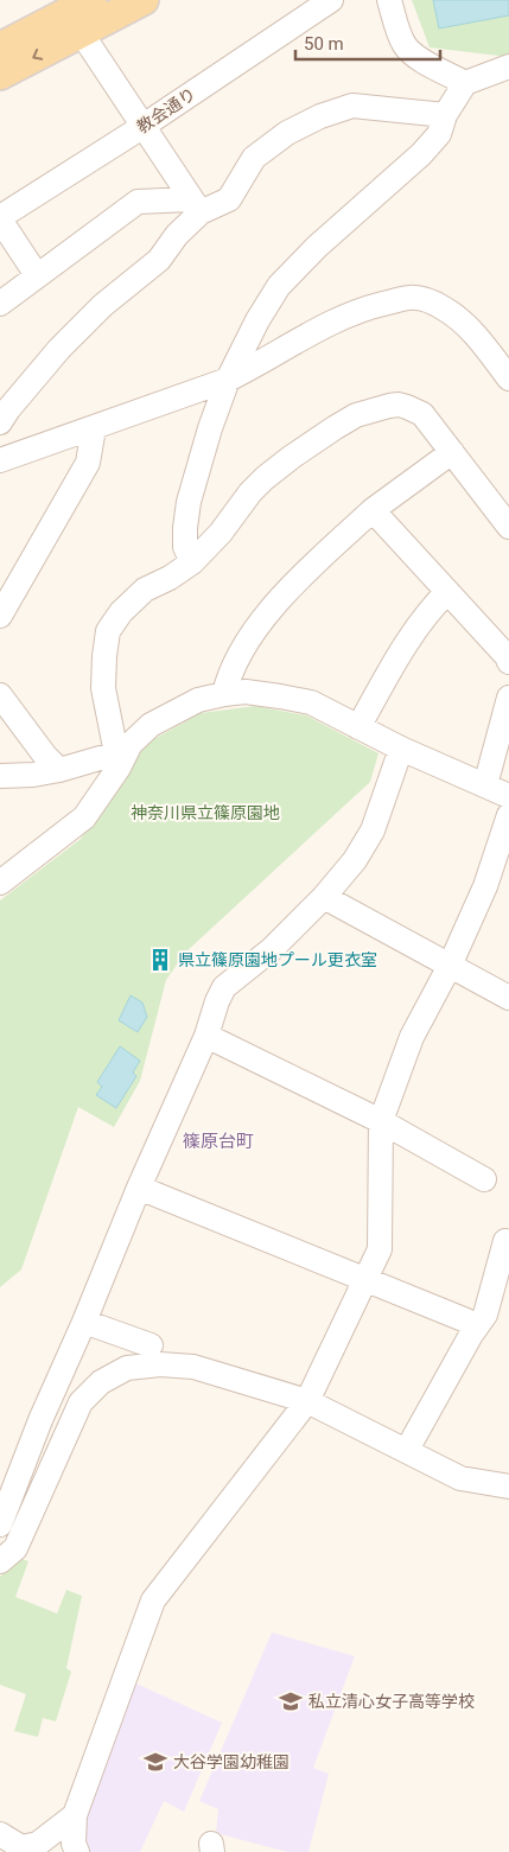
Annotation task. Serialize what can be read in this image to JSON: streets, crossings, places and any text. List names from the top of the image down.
{
  "streets": {
    "street": ["教会通り"]
  },
  "districts": ["篠原台町"],
  "parks": ["神奈川県立篠原園地"],
  "places": {
    "building": ["県立篠原園地プール更衣室"],
    "school or university": ["私立清心女子高等学校", "大谷学園幼稚園"]
  },
  "scale_bar": "50 m"
}
